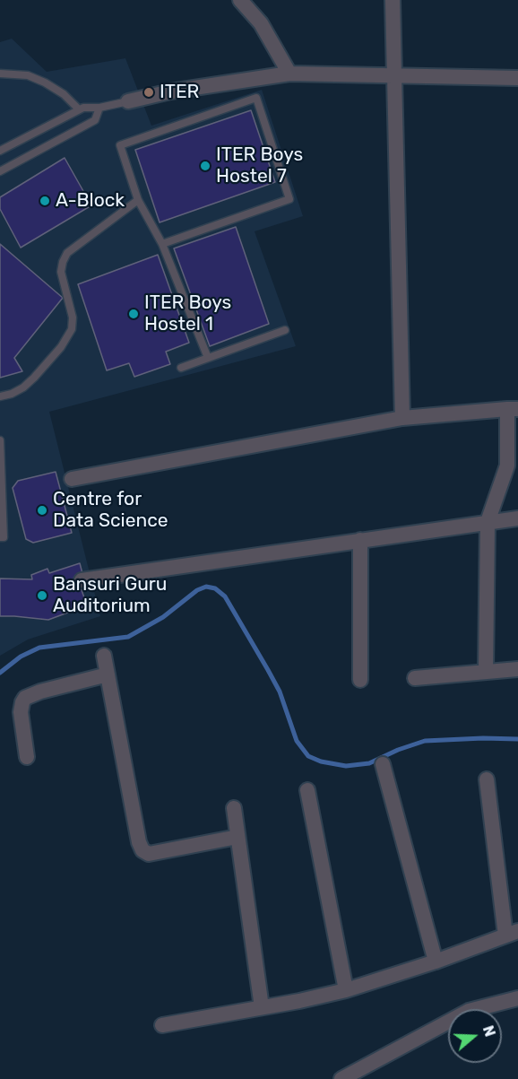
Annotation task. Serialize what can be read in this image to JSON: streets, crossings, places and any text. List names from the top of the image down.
{
  "places": [
    "ITER",
    "ITER Boys Hostel 7",
    "A-Block",
    "ITER Boys Hostel 1",
    "Centre for Data Science",
    "Bansuri Guru Auditorium"
  ],
  "north": "right"
}
